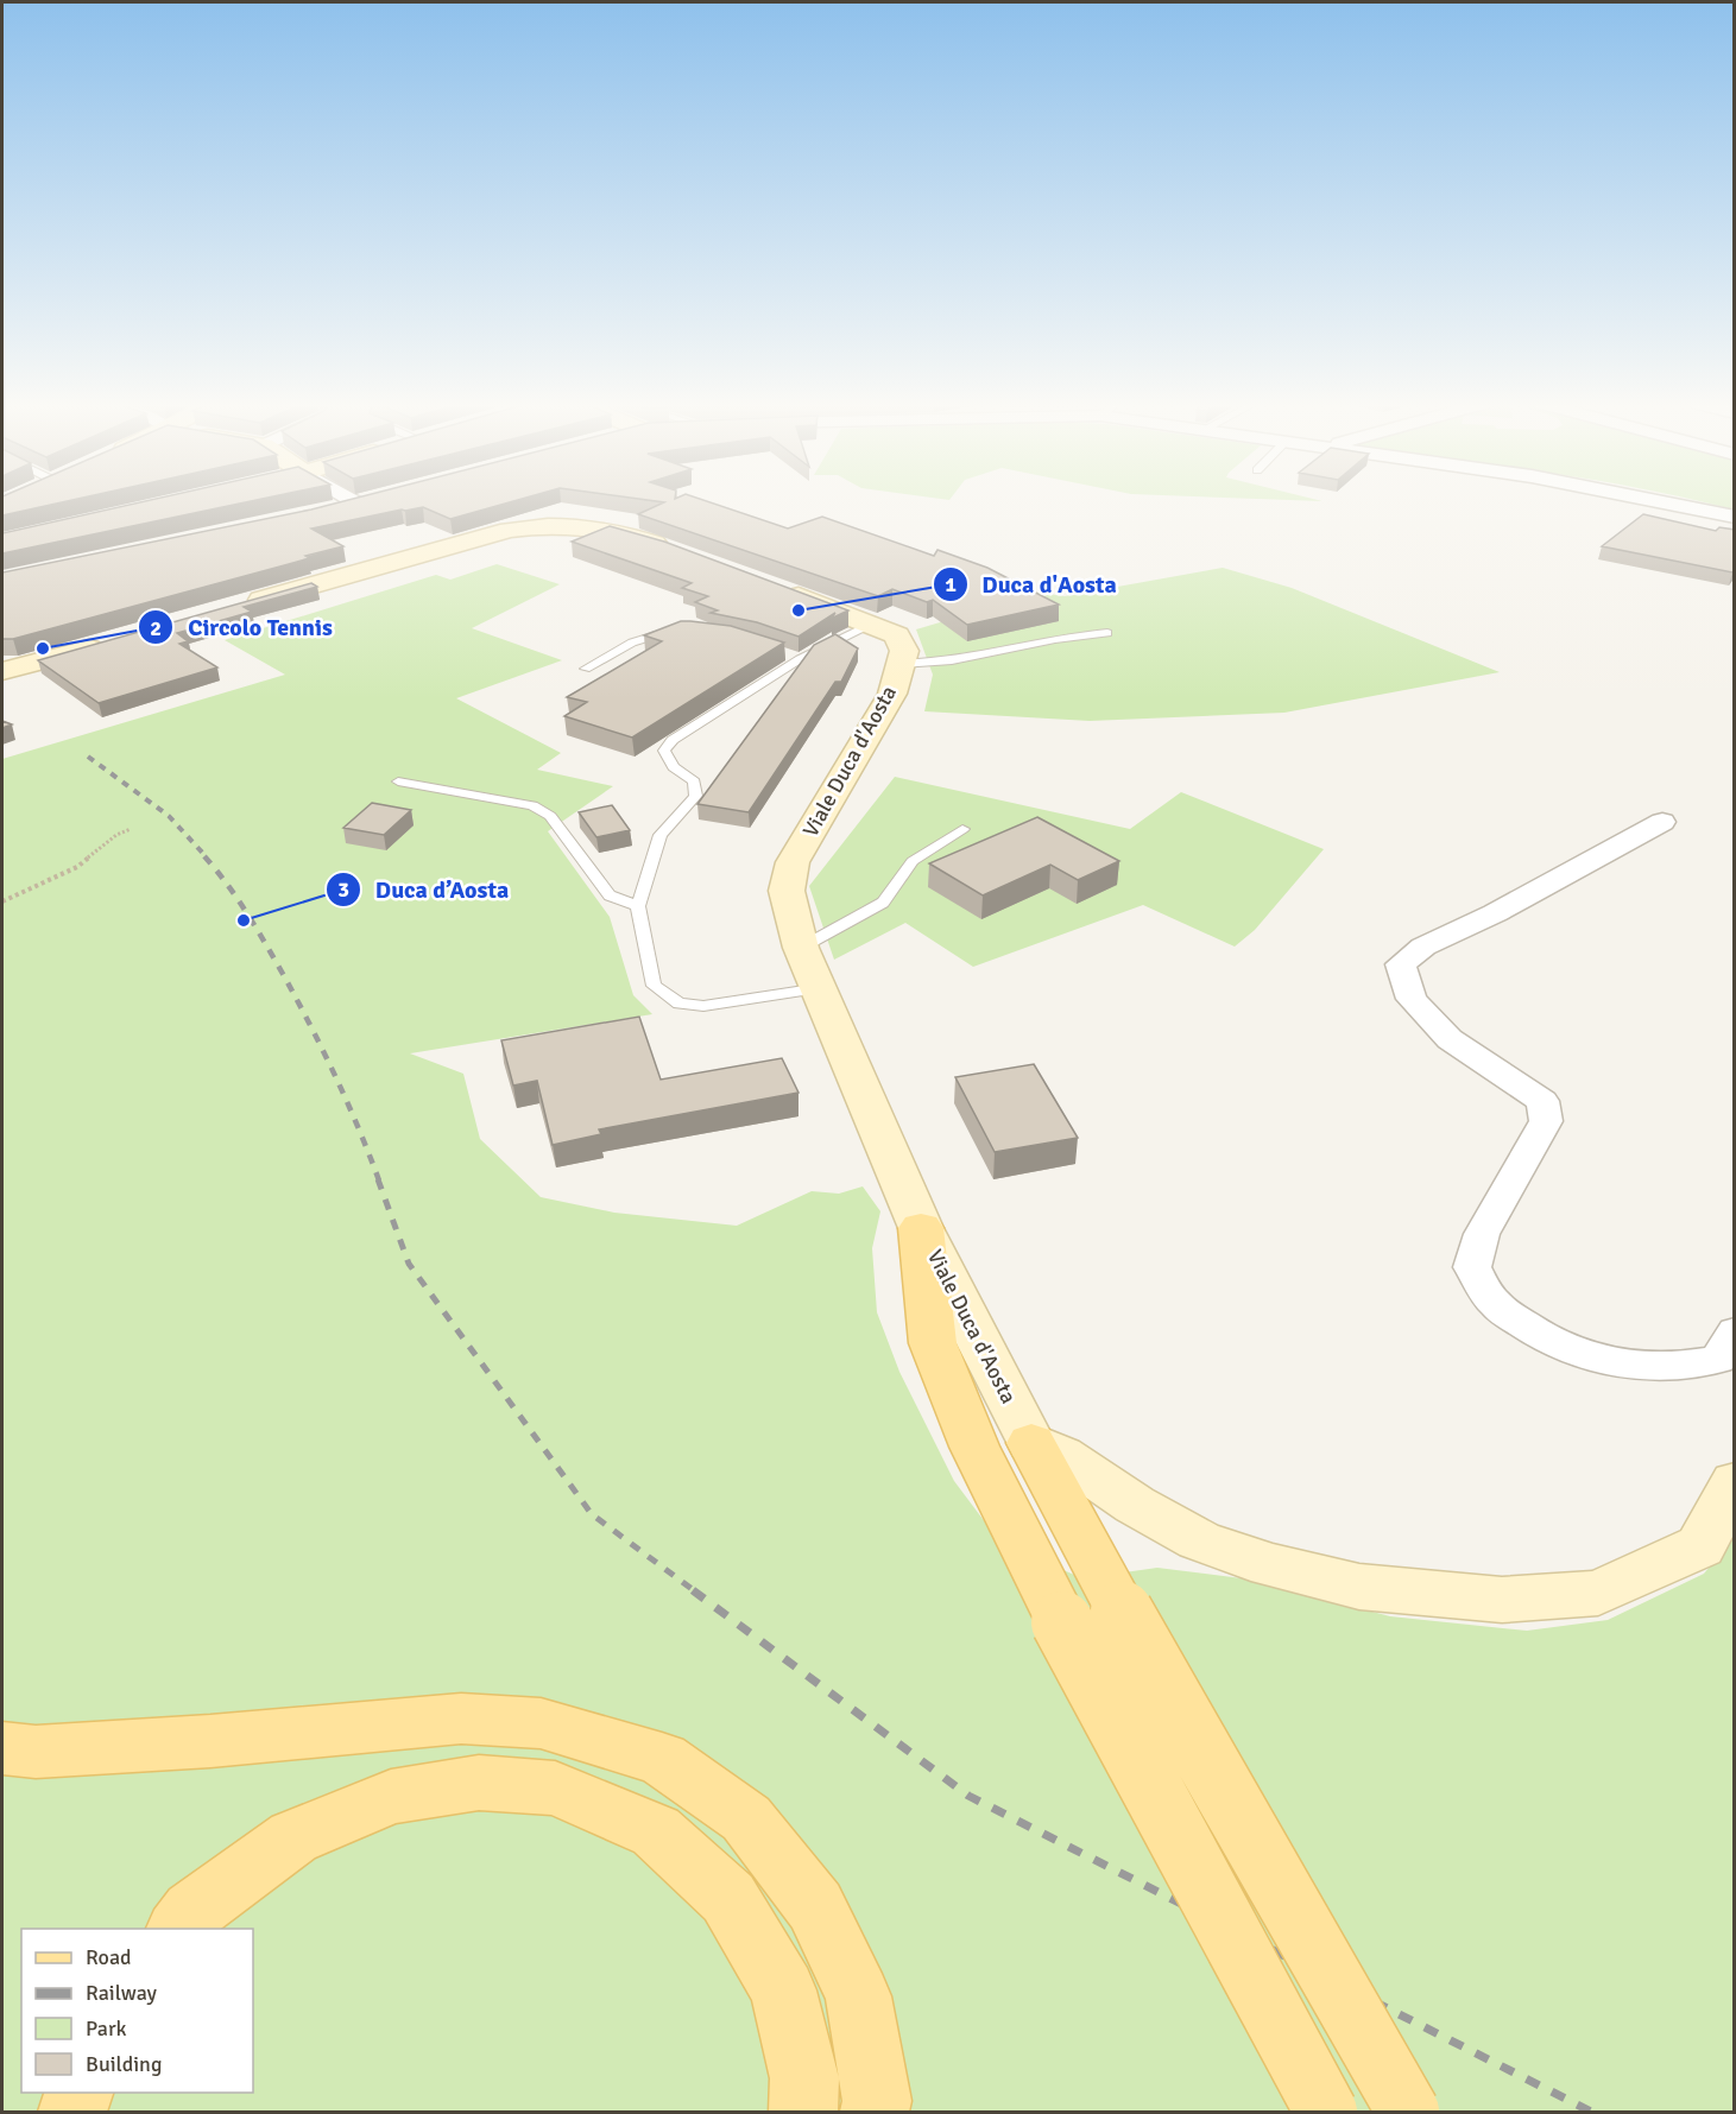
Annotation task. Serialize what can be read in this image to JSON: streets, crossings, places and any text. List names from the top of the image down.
{
  "streets": {
    "main road": ["Viale Duca d'Aosta"]
  },
  "places": ["Duca d'Aosta", "Circolo Tennis", "Duca d’Aosta"],
  "legend": [
    "Road",
    "Railway",
    "Park",
    "Building"
  ]
}
